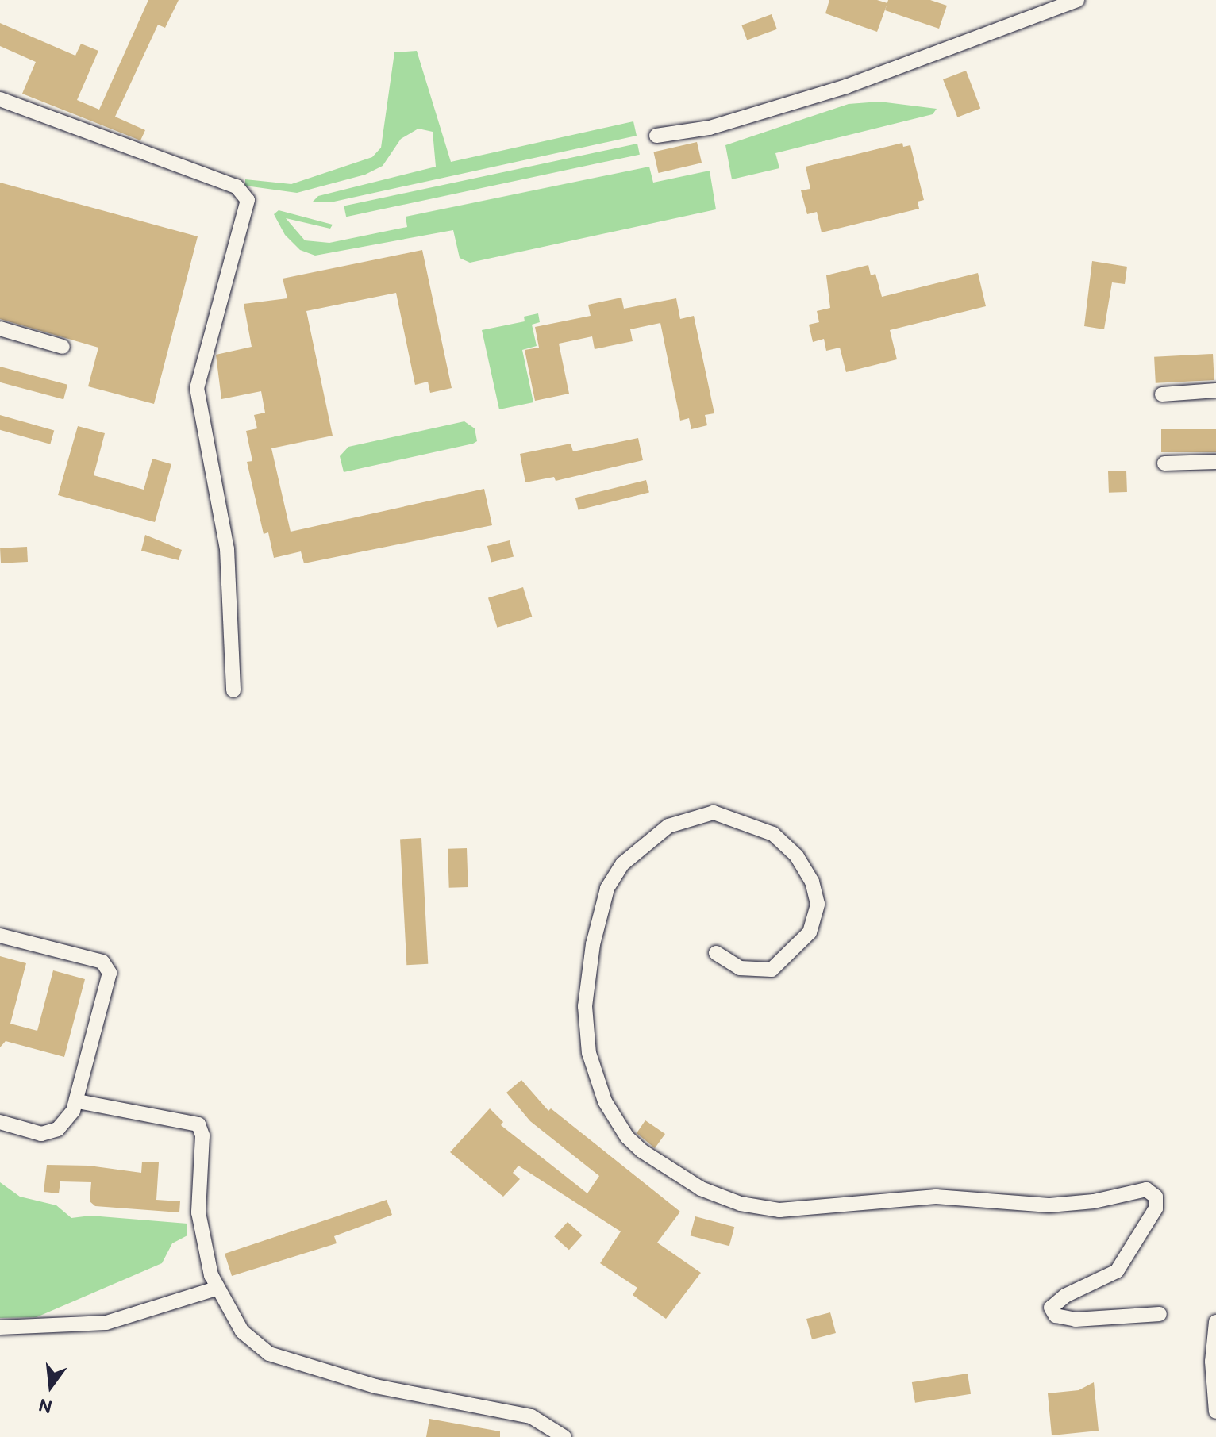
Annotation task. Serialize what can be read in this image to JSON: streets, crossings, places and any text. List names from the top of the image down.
{
  "north": "bottom"
}
